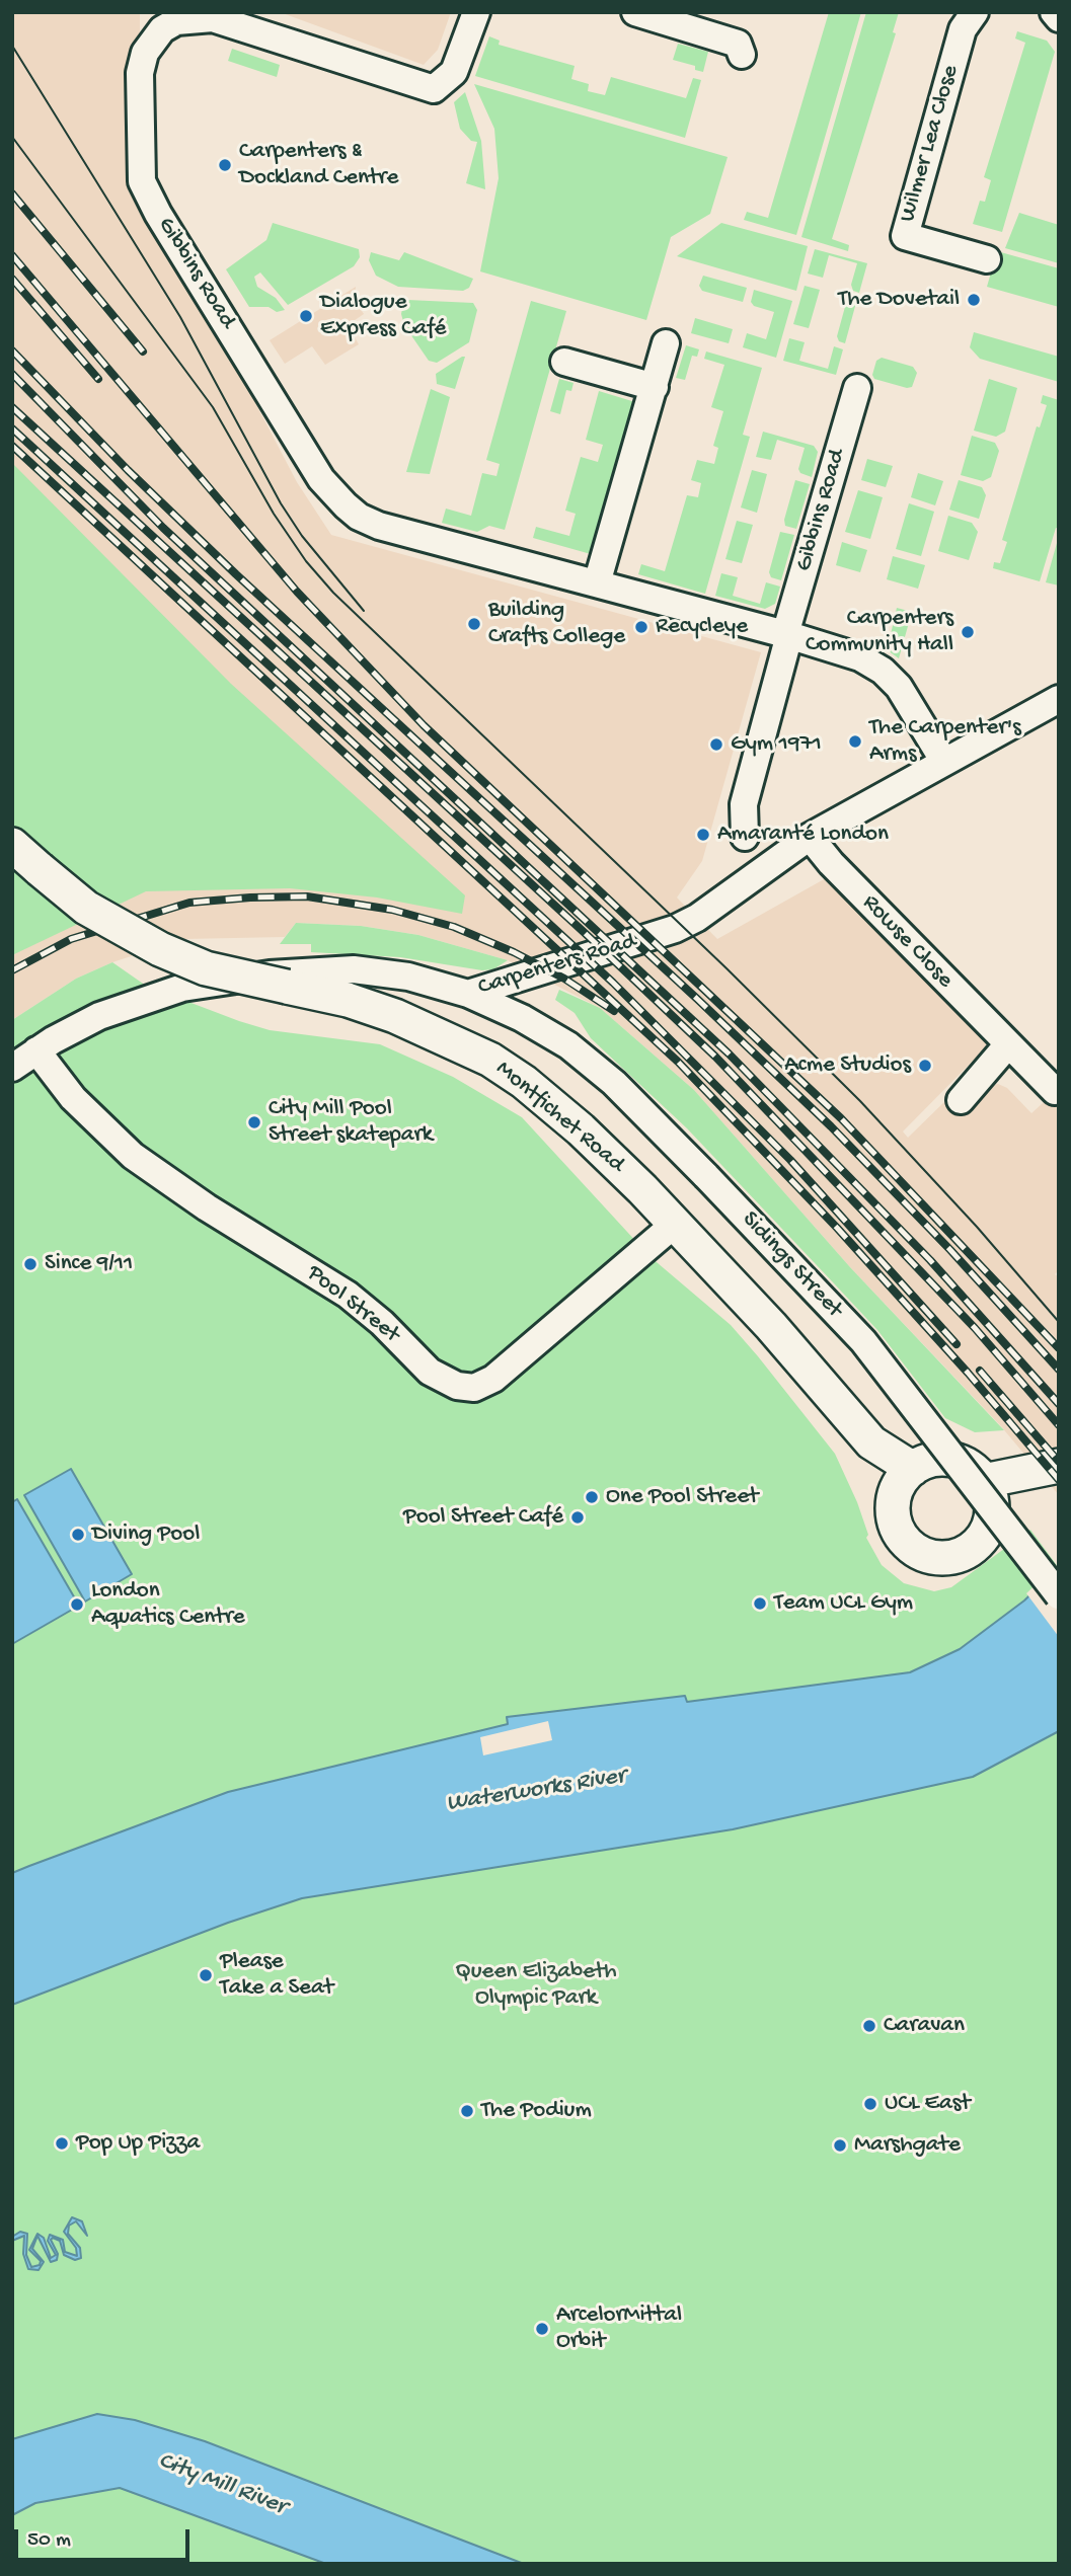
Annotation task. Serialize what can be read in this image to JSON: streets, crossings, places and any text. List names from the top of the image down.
{
  "streets": {
    "street": [
      "Wilmer Lea Close",
      "Gibbins Road",
      "Rowse Close",
      "Carpenters Road",
      "Montfichet Road",
      "Sidings Street",
      "Pool Street"
    ]
  },
  "crossings": [
    ["Gibbins Road", "Carpenters Road"],
    ["Rowse Close", "Carpenters Road"],
    ["Carpenters Road", "Sidings Street"],
    ["Carpenters Road", "Pool Street"],
    ["Montfichet Road", "Pool Street"]
  ],
  "water": ["Waterworks River", "City Mill River"],
  "parks": ["Queen Elizabeth Olympic Park"],
  "places": [
    "Carpenters & Dockland Centre",
    "The Dovetail",
    "Dialogue Express Café",
    "Building Crafts College",
    "Recycleye",
    "Carpenters Community Hall",
    "The Carpenter's Arms",
    "Gym 1971",
    "Amaranté London",
    "Acme Studios",
    "City Mill Pool Street skatepark",
    "Since 9/11",
    "One Pool Street",
    "Pool Street Café",
    "Diving Pool",
    "Team UCL Gym",
    "London Aquatics Centre",
    "Please Take a Seat",
    "Caravan",
    "UCL East",
    "The Podium",
    "Pop Up Pizza",
    "Marshgate",
    "ArcelorMittal Orbit"
  ],
  "scale_bar": "50 m"
}
